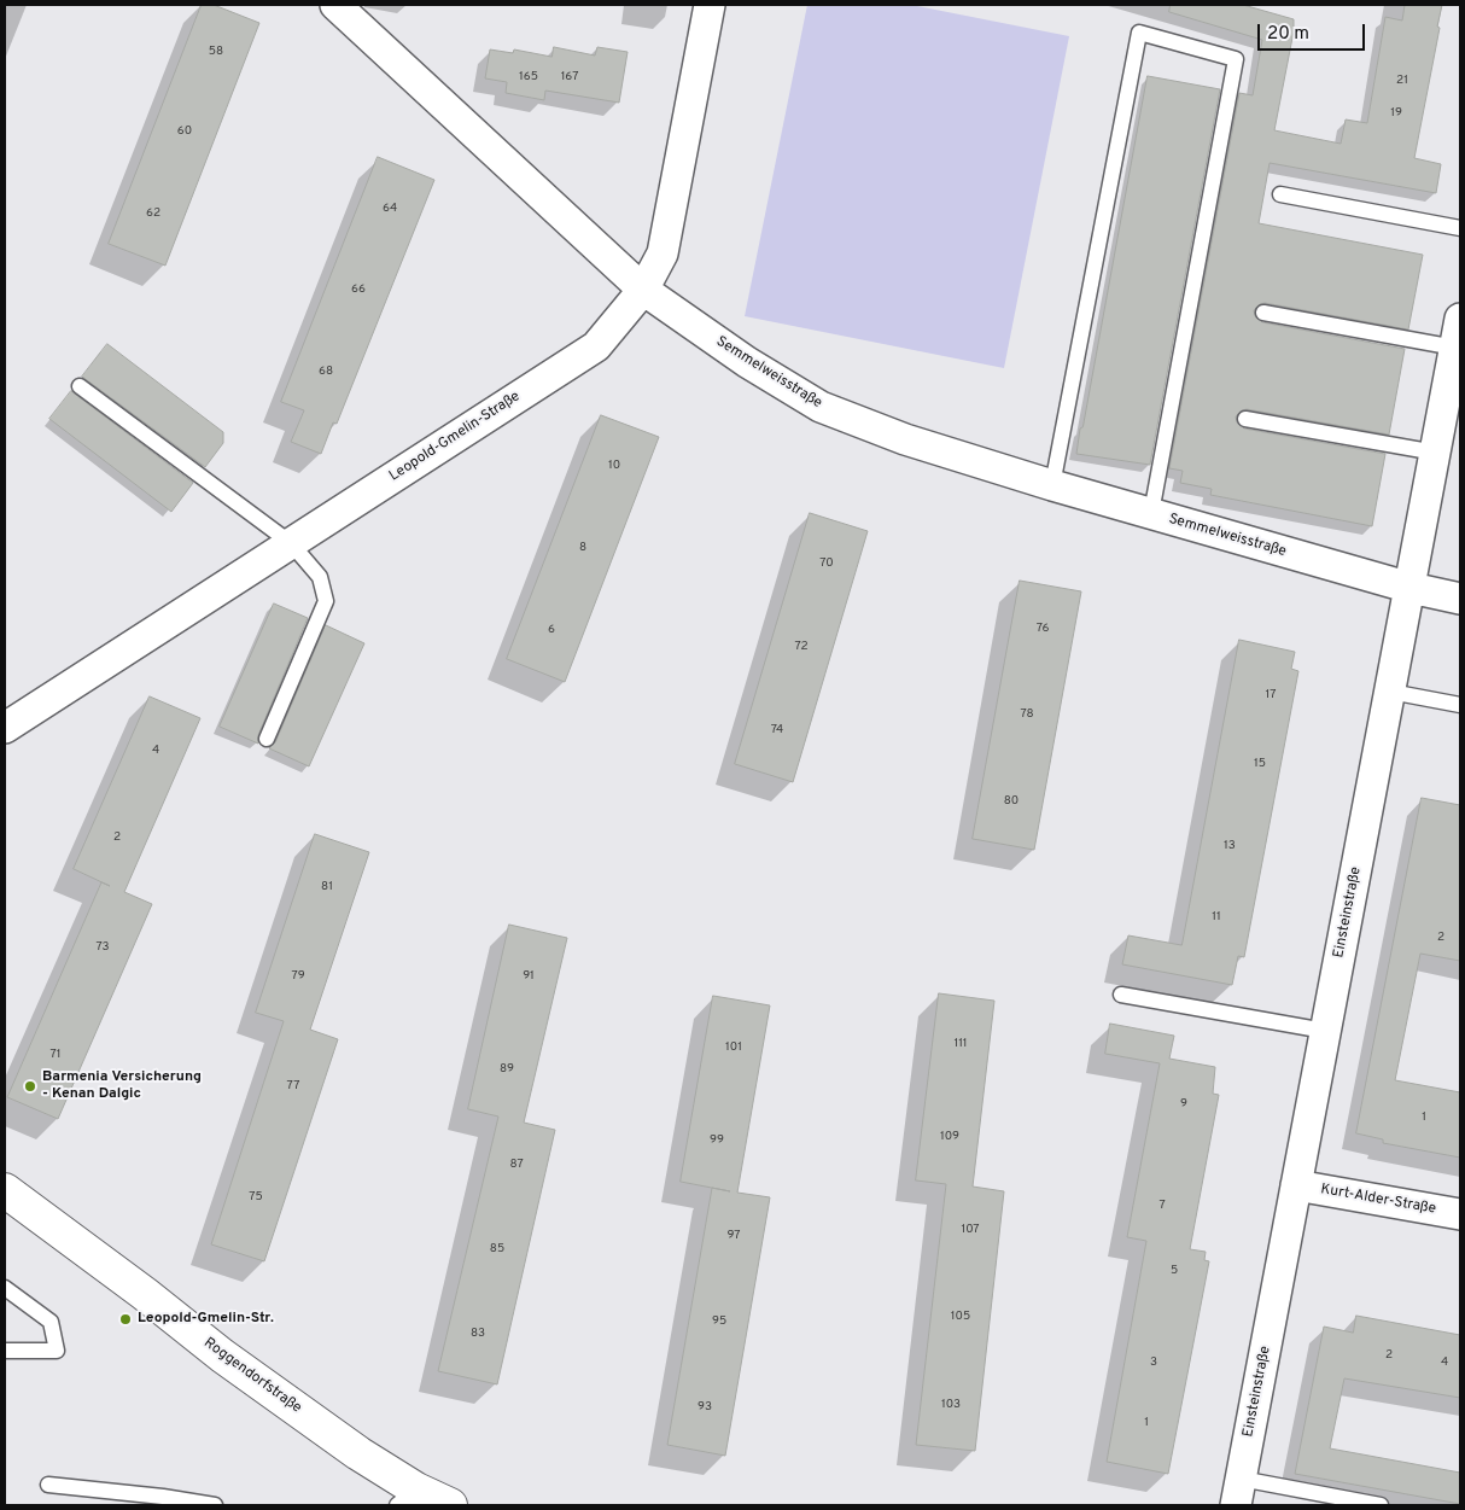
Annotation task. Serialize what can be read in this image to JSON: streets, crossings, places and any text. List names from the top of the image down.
{
  "streets": {
    "street": [
      "Semmelweisstraße",
      "Leopold-Gmelin-Straße",
      "Einsteinstraße",
      "Kurt-Alder-Straße",
      "Roggendorfstraße"
    ]
  },
  "crossings": [
    ["Semmelweisstraße", "Leopold-Gmelin-Straße"],
    ["Semmelweisstraße", "Einsteinstraße"],
    ["Einsteinstraße", "Kurt-Alder-Straße"]
  ],
  "places": ["Barmenia Versicherung - Kenan Dalgic", "Leopold-Gmelin-Str."],
  "house_numbers": [
    "58",
    "165",
    "167",
    "21",
    "19",
    "60",
    "64",
    "62",
    "66",
    "68",
    "10",
    "8",
    "70",
    "76",
    "6",
    "72",
    "17",
    "78",
    "74",
    "4",
    "15",
    "80",
    "2",
    "13",
    "81",
    "11",
    "2",
    "73",
    "79",
    "91",
    "111",
    "101",
    "71",
    "89",
    "77",
    "9",
    "1",
    "109",
    "99",
    "87",
    "75",
    "7",
    "107",
    "97",
    "85",
    "5",
    "105",
    "95",
    "83",
    "2",
    "3",
    "4",
    "103",
    "93",
    "1"
  ],
  "scale_bar": "20 m"
}
